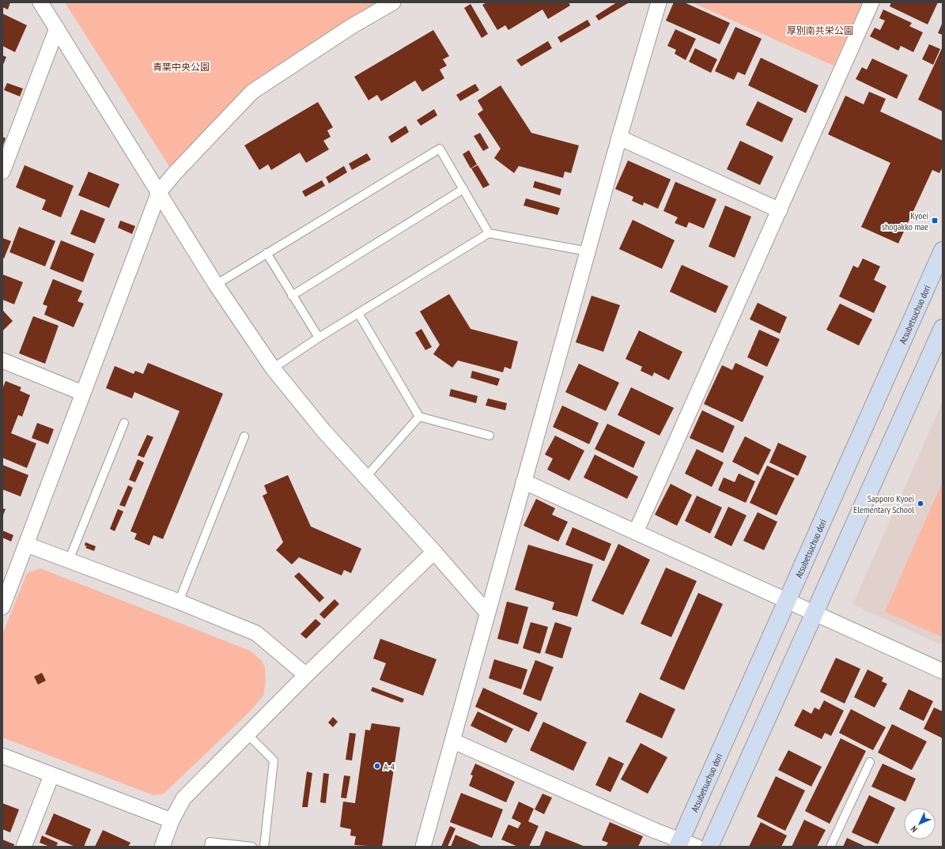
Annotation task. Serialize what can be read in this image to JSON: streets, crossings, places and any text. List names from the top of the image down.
{
  "streets": {
    "main road": ["Atsubetsuchuo dori"]
  },
  "parks": ["厚別南共栄公園", "青葉中央公園"],
  "places": {
    "transit": ["Kyoei shogakko mae"],
    "other": ["Sapporo Kyoei Elementary School", "A-4"]
  },
  "north": "bottom left"
}
